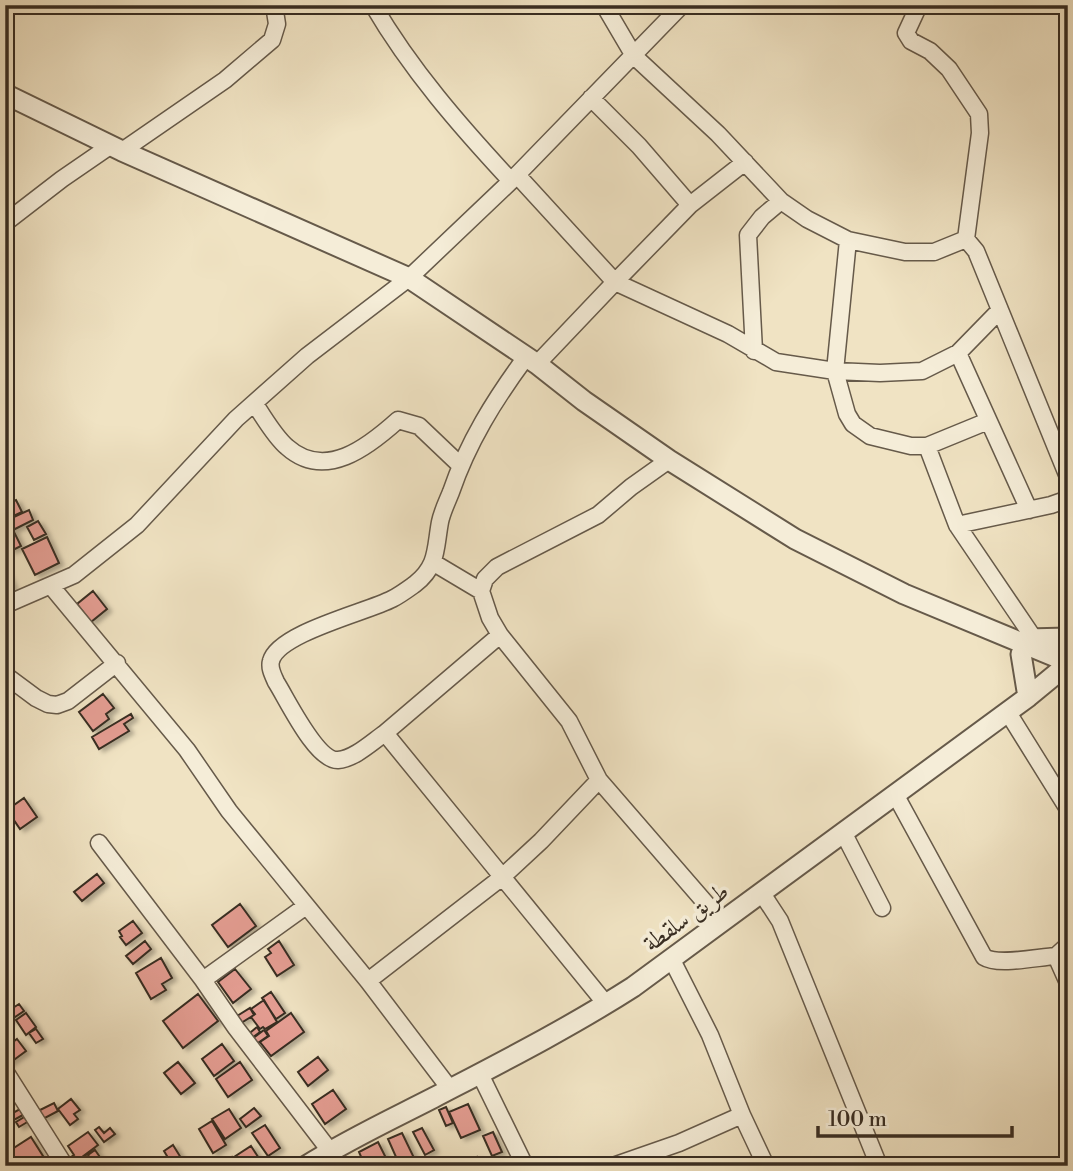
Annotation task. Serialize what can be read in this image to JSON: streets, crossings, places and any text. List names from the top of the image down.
{
  "streets": {
    "street": ["طريق سلقطة"]
  },
  "scale_bar": "100 m"
}
